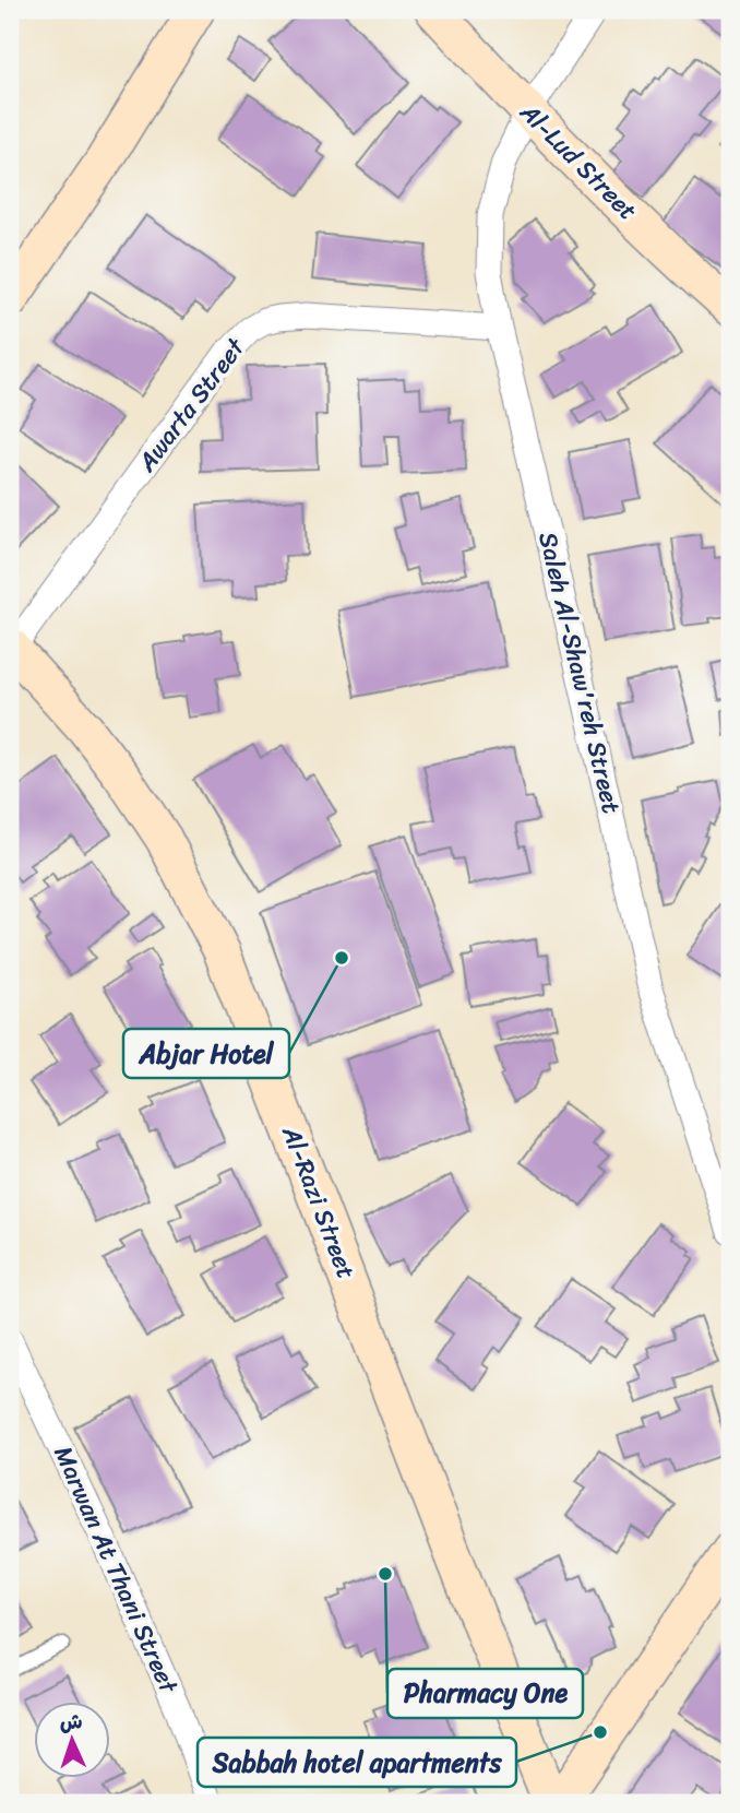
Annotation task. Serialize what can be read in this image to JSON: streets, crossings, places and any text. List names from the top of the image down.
{
  "streets": {
    "street": [
      "Al-Lud Street",
      "Awarta Street",
      "Saleh Al-Shaw'reh Street",
      "Al-Razi Street",
      "Marwan At Thani Street"
    ]
  },
  "crossings": [
    ["Al-Lud Street", "Saleh Al-Shaw'reh Street"],
    ["Awarta Street", "Saleh Al-Shaw'reh Street"],
    ["Awarta Street", "Al-Razi Street"]
  ],
  "places": ["Abjar Hotel", "Pharmacy One", "Sabbah hotel apartments"],
  "north": "top"
}
